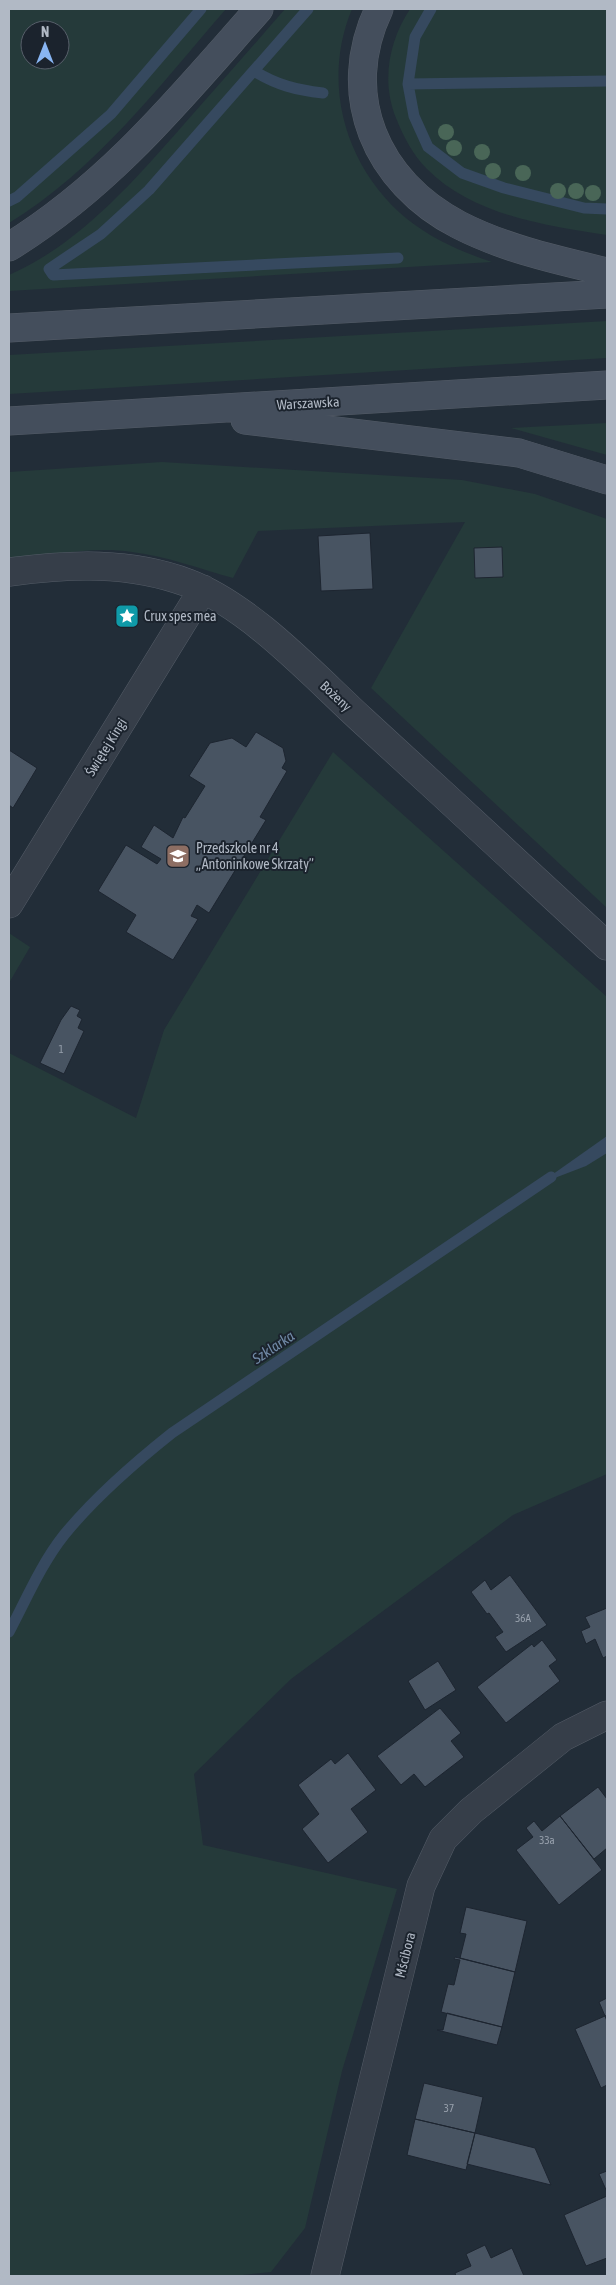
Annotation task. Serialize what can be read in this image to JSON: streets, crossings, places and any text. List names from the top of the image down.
{
  "streets": {
    "main road": ["Warszawska"],
    "street": ["Bożeny", "Świętej Kingi", "Mścibora"]
  },
  "crossings": [
    ["Bożeny", "Świętej Kingi"]
  ],
  "water": ["Szklarka"],
  "places": {
    "place": ["Crux spes mea"],
    "school or university": ["Przedszkole nr 4 „Antoninkowe Skrzaty”"]
  },
  "house_numbers": [
    "1",
    "36A",
    "33a",
    "37"
  ],
  "north": "top"
}
